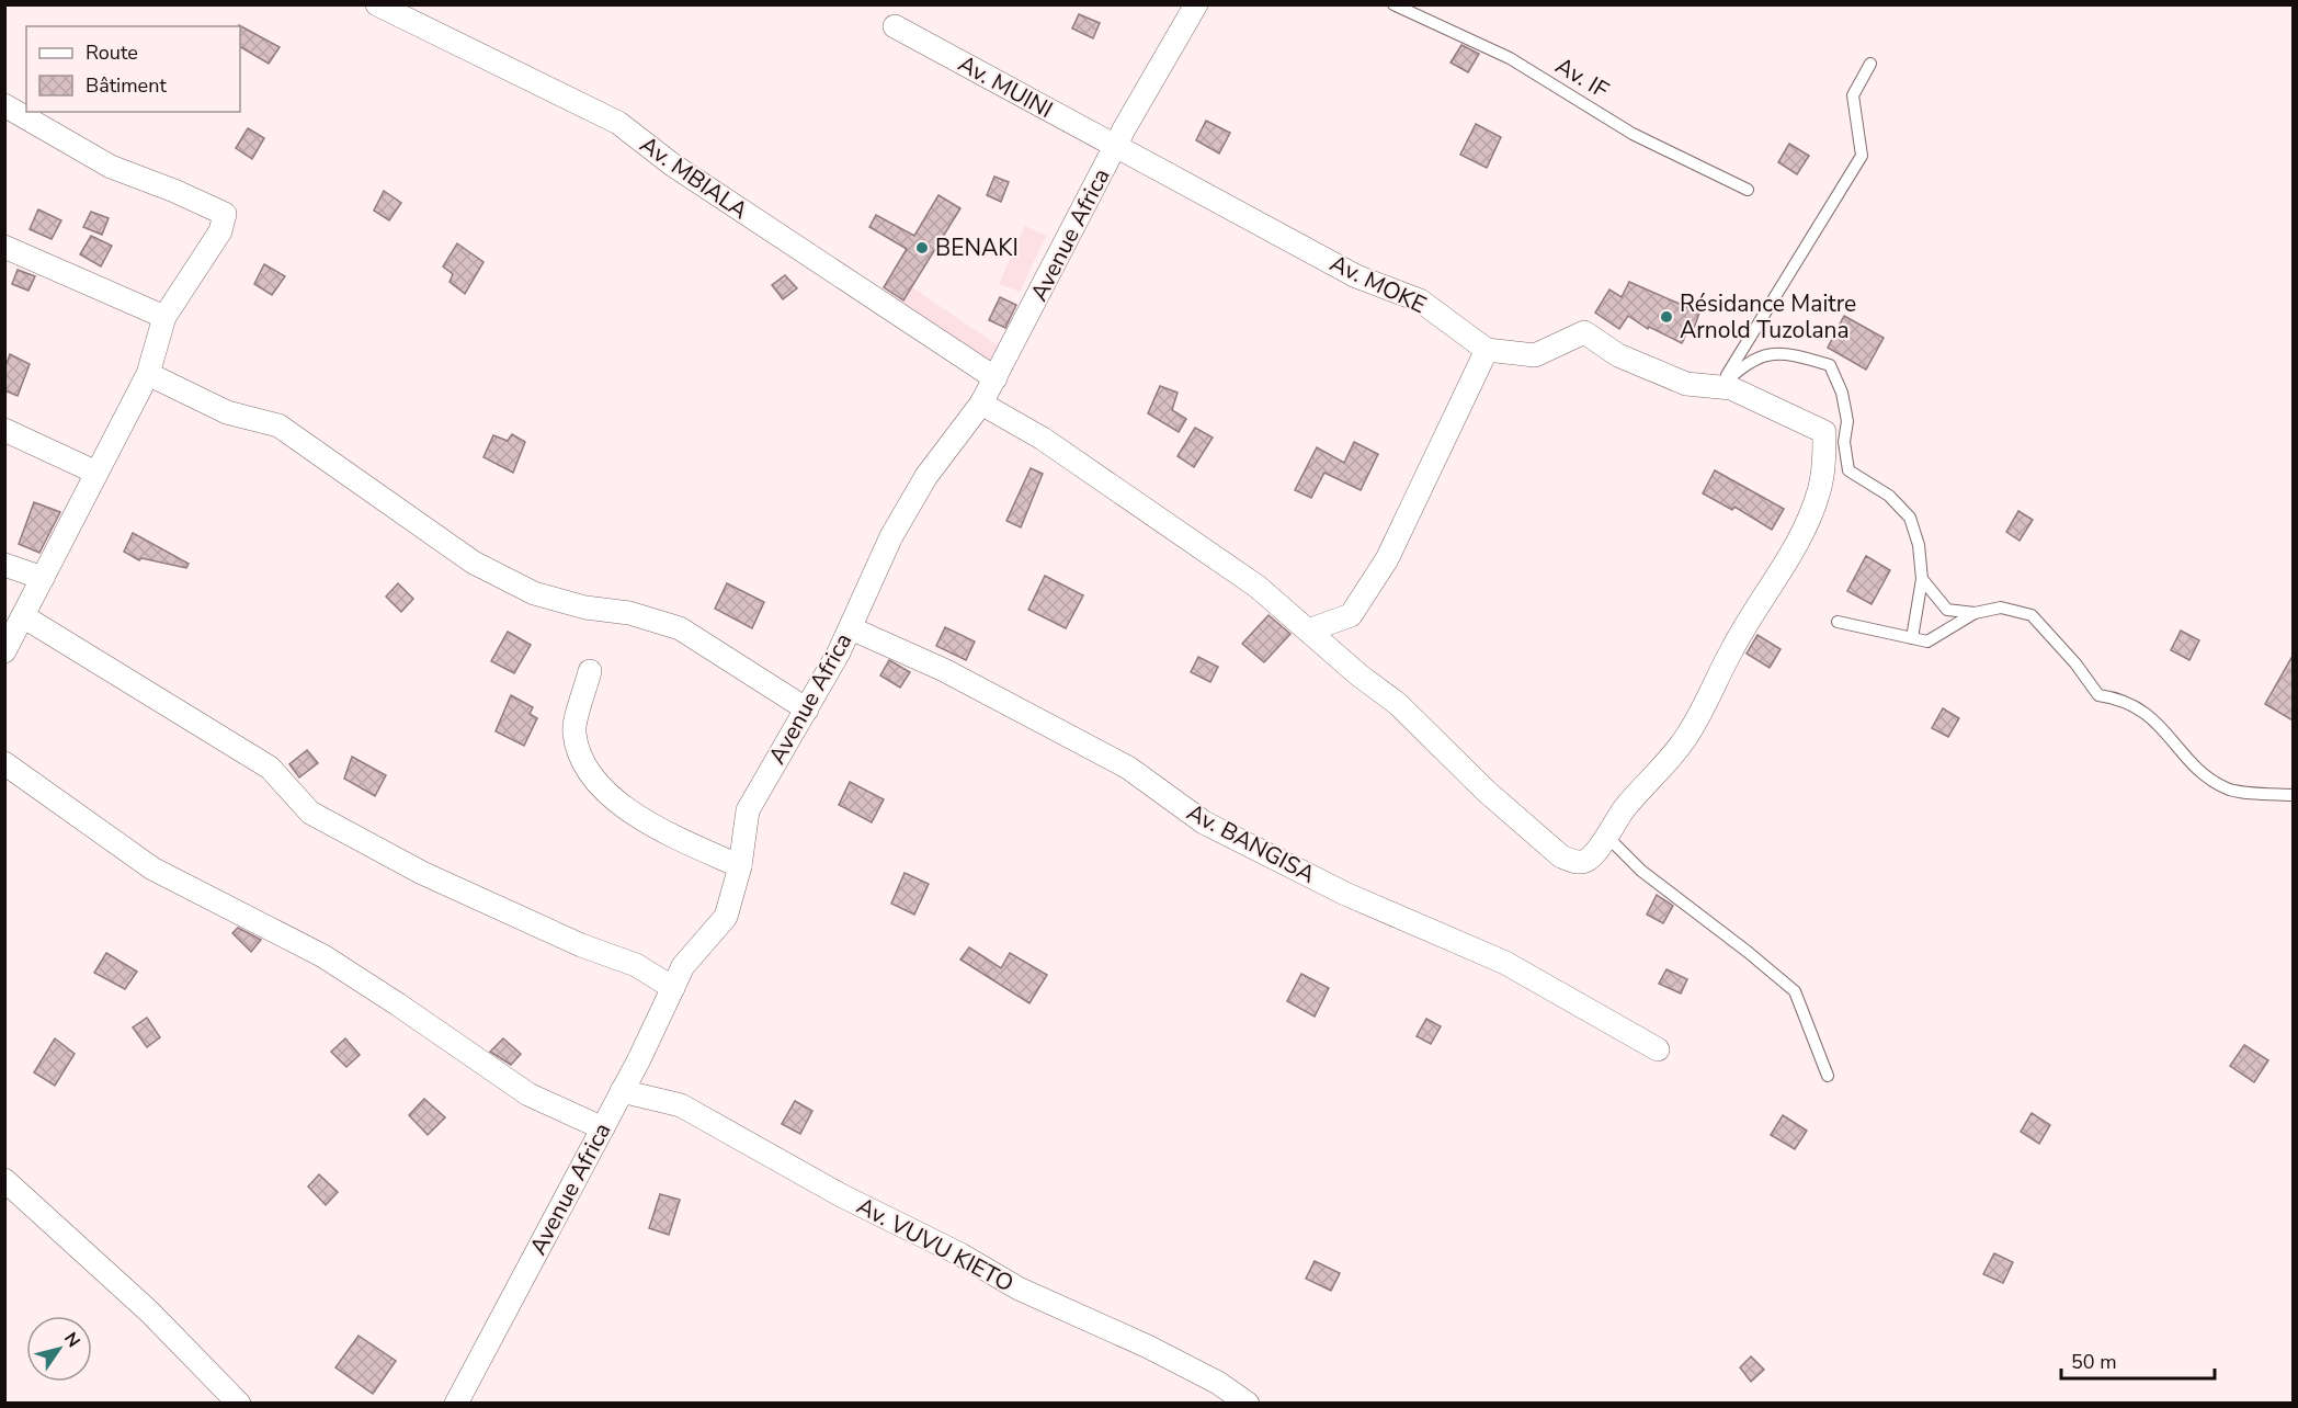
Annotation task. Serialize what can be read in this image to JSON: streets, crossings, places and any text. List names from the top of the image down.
{
  "streets": {
    "street": [
      "Av. MUINI",
      "Av. MBIALA",
      "Avenue Africa",
      "Av. MOKE",
      "Av. BANGISA",
      "Av. VUVU KIETO"
    ],
    "lane": ["Av. IF"]
  },
  "crossings": [
    ["Av. MUINI", "Avenue Africa"],
    ["Av. MUINI", "Av. MOKE"],
    ["Av. MBIALA", "Avenue Africa"],
    ["Avenue Africa", "Av. MOKE"],
    ["Avenue Africa", "Av. BANGISA"],
    ["Avenue Africa", "Av. VUVU KIETO"]
  ],
  "places": ["BENAKI", "Résidance Maitre Arnold Tuzolana"],
  "legend": ["Route", "Bâtiment"],
  "scale_bar": "50 m",
  "north": "top right"
}
